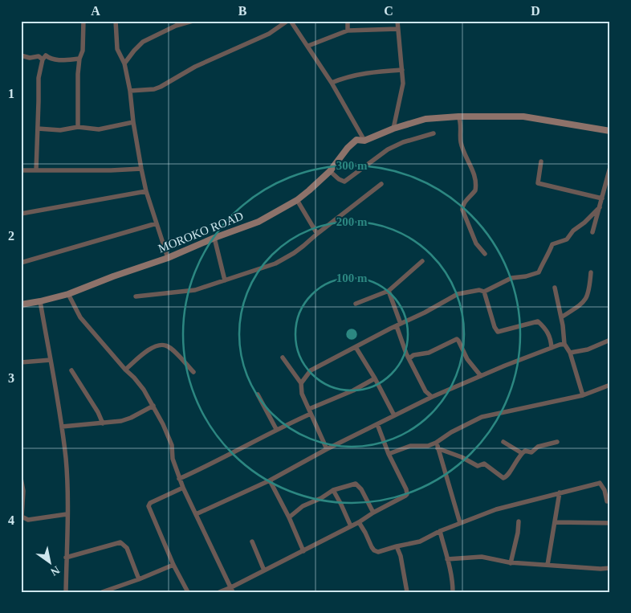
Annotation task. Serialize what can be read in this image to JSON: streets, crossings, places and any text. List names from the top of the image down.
{
  "streets": {
    "street": ["MOROKO ROAD"]
  },
  "north": "bottom right",
  "grid": {
    "columns": [
      "A",
      "B",
      "C",
      "D"
    ],
    "rows": [
      "1",
      "2",
      "3",
      "4"
    ]
  },
  "rings": ["300 m", "200 m", "100 m"]
}
